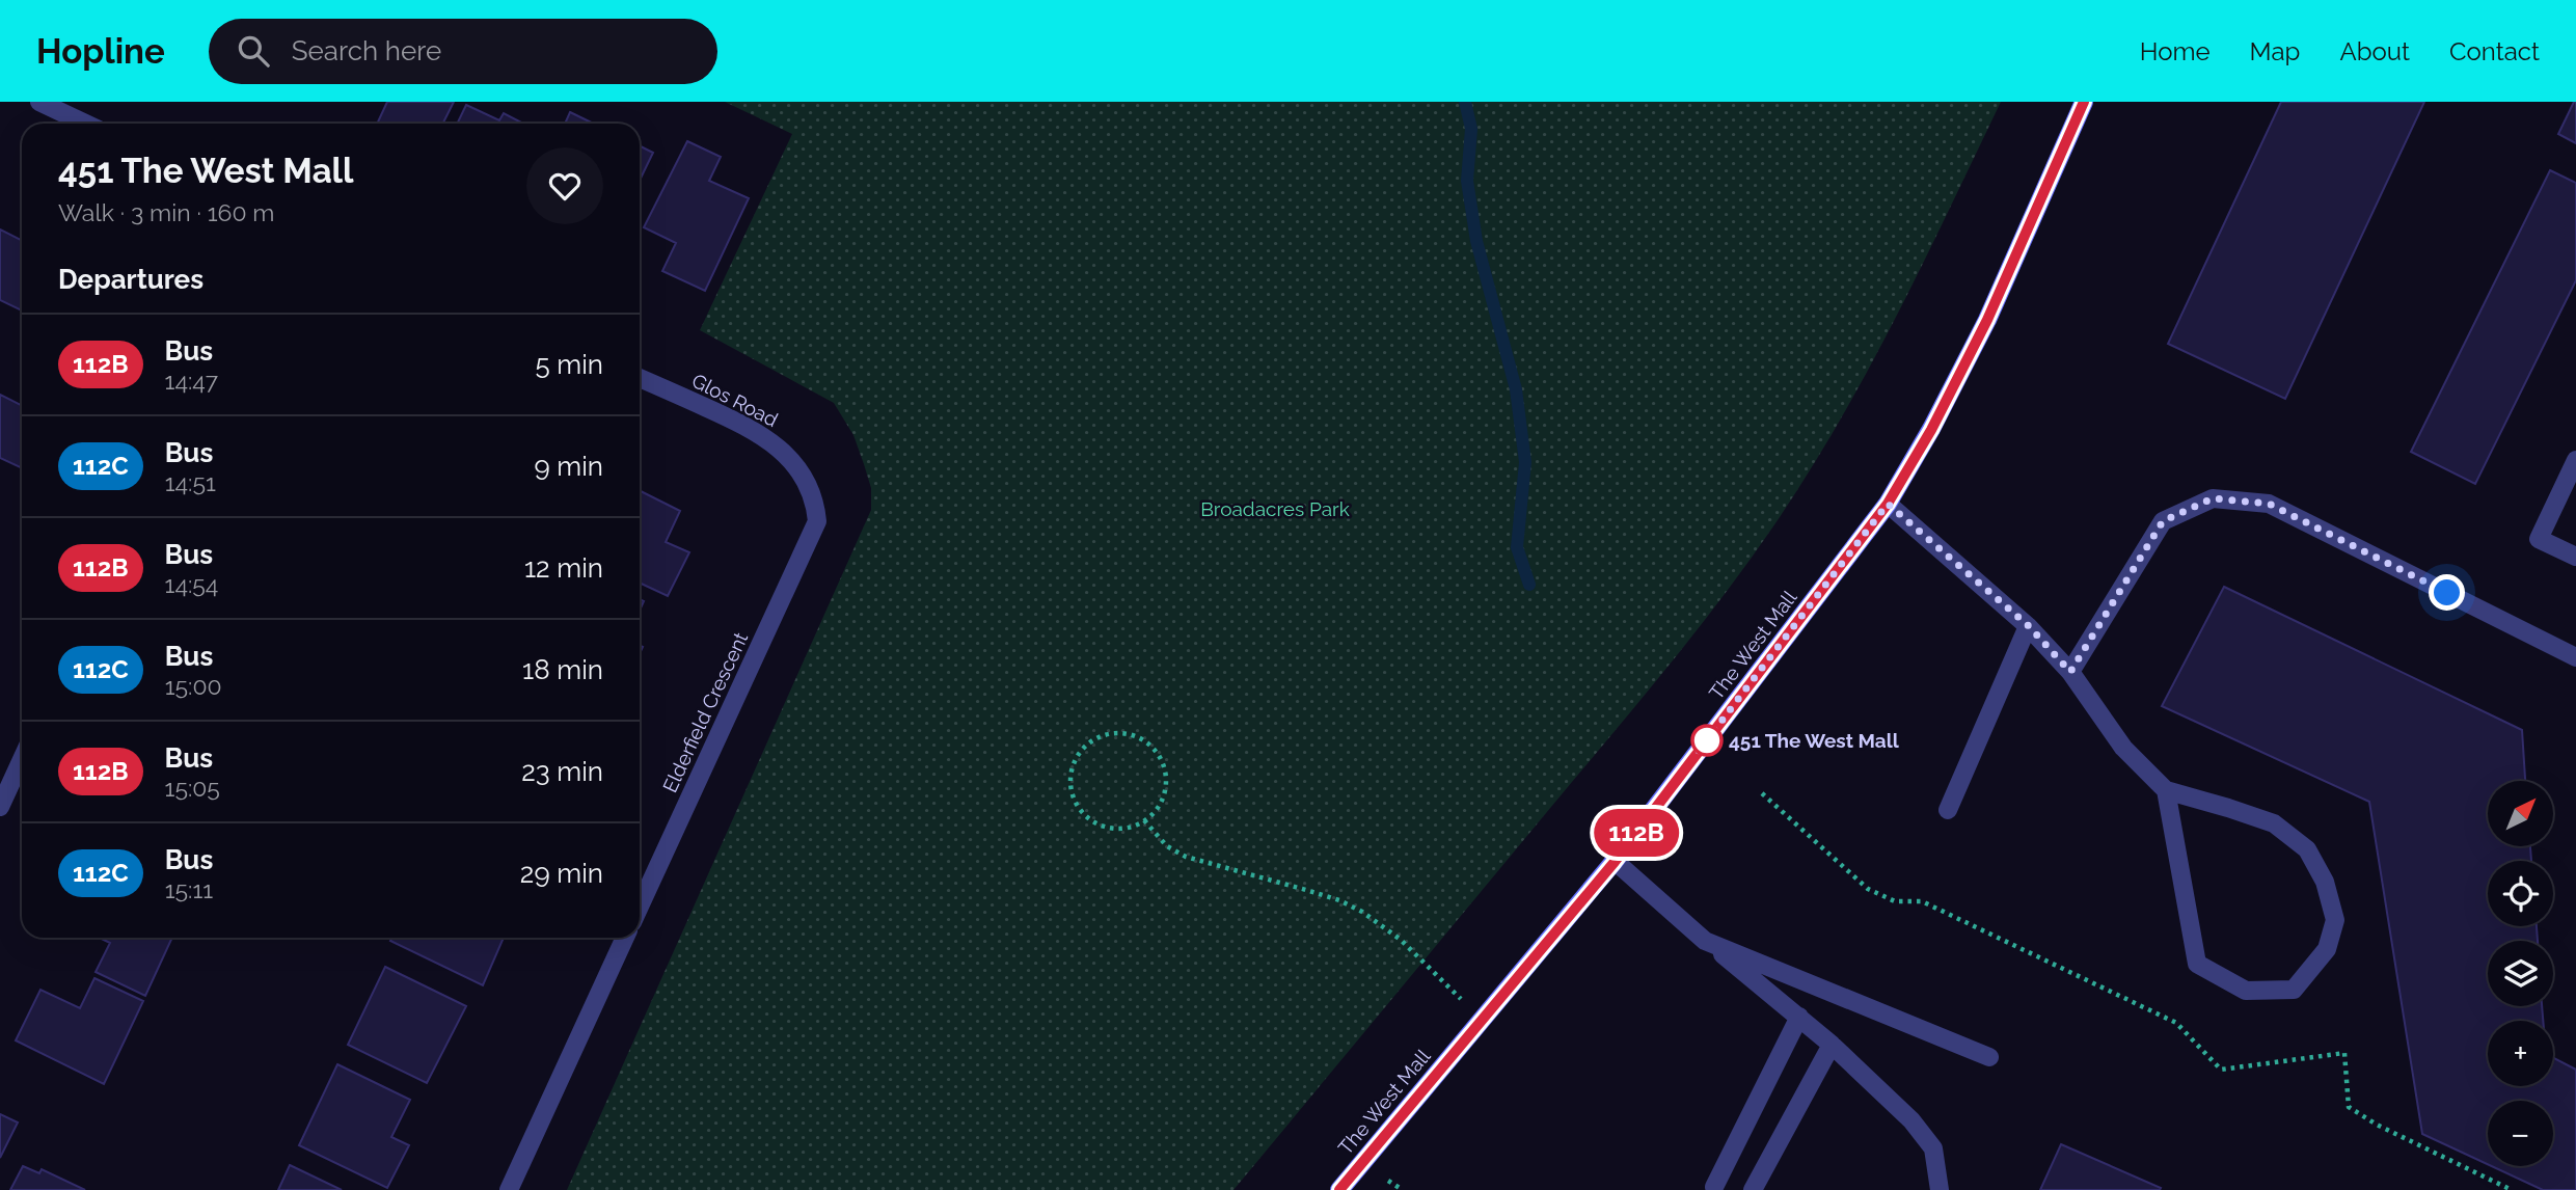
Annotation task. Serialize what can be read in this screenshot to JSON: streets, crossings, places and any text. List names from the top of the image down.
{
  "streets": {
    "main road": ["The West Mall"],
    "street": ["Glos Road", "Elderfield Crescent"]
  },
  "crossings": [
    ["Glos Road", "Elderfield Crescent"]
  ],
  "parks": ["Broadacres Park"],
  "places": ["451 The West Mall"],
  "lines": ["bus line 112B"],
  "north": "top right",
  "page": {
    "header": "Hopline",
    "search": "Search here",
    "nav": [
      "Home",
      "Map",
      "About",
      "Contact"
    ],
    "on_map": "112B",
    "heading": [
      ["451 The West Mall", "Walk · 3 min · 160 m"],
      "Departures"
    ],
    "list": [
      {
        "mark": "112B",
        "name": "Bus",
        "note": "14:47",
        "value": "5 min"
      },
      {
        "mark": "112C",
        "name": "Bus",
        "note": "14:51",
        "value": "9 min"
      },
      {
        "mark": "112B",
        "name": "Bus",
        "note": "14:54",
        "value": "12 min"
      },
      {
        "mark": "112C",
        "name": "Bus",
        "note": "15:00",
        "value": "18 min"
      },
      {
        "mark": "112B",
        "name": "Bus",
        "note": "15:05",
        "value": "23 min"
      },
      {
        "mark": "112C",
        "name": "Bus",
        "note": "15:11",
        "value": "29 min"
      }
    ],
    "map_buttons": ["+", "−"]
  }
}
